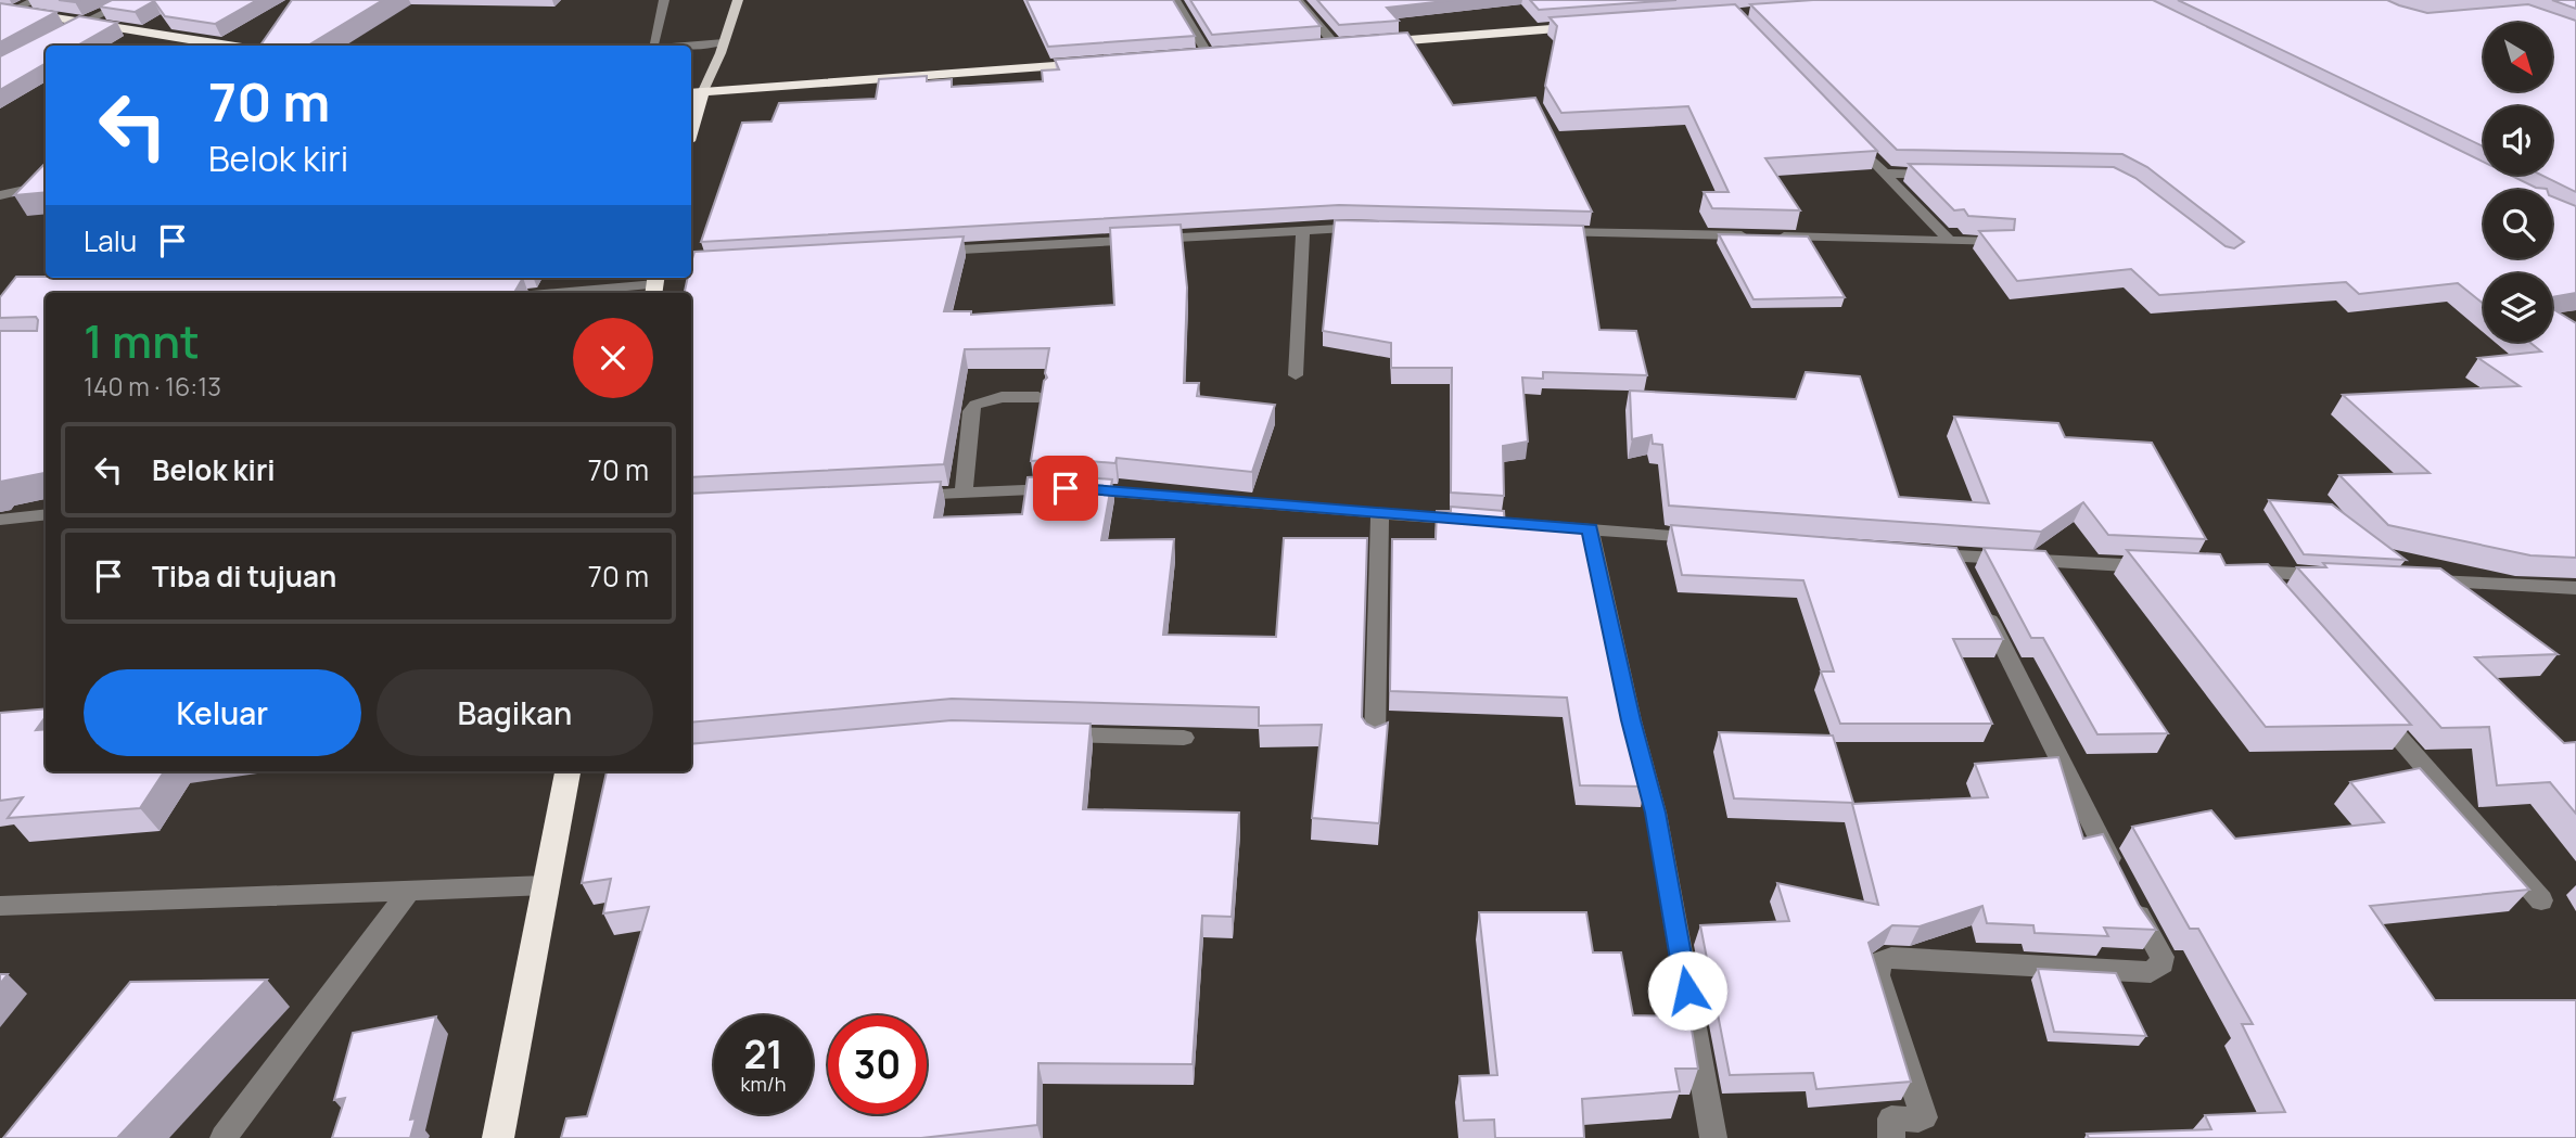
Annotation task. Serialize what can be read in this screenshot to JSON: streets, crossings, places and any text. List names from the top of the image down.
{
  "north": "bottom right",
  "page": {
    "turn": ["70 m", "Belok kiri"],
    "then": "Lalu",
    "heading": ["1 mnt", "140 m · 16:13"],
    "list": [
      {
        "name": "Belok kiri",
        "value": "70 m"
      },
      {
        "name": "Tiba di tujuan",
        "value": "70 m"
      }
    ],
    "buttons": ["Keluar", "Bagikan"],
    "speed": "21 km/h",
    "limit": "30"
  }
}
